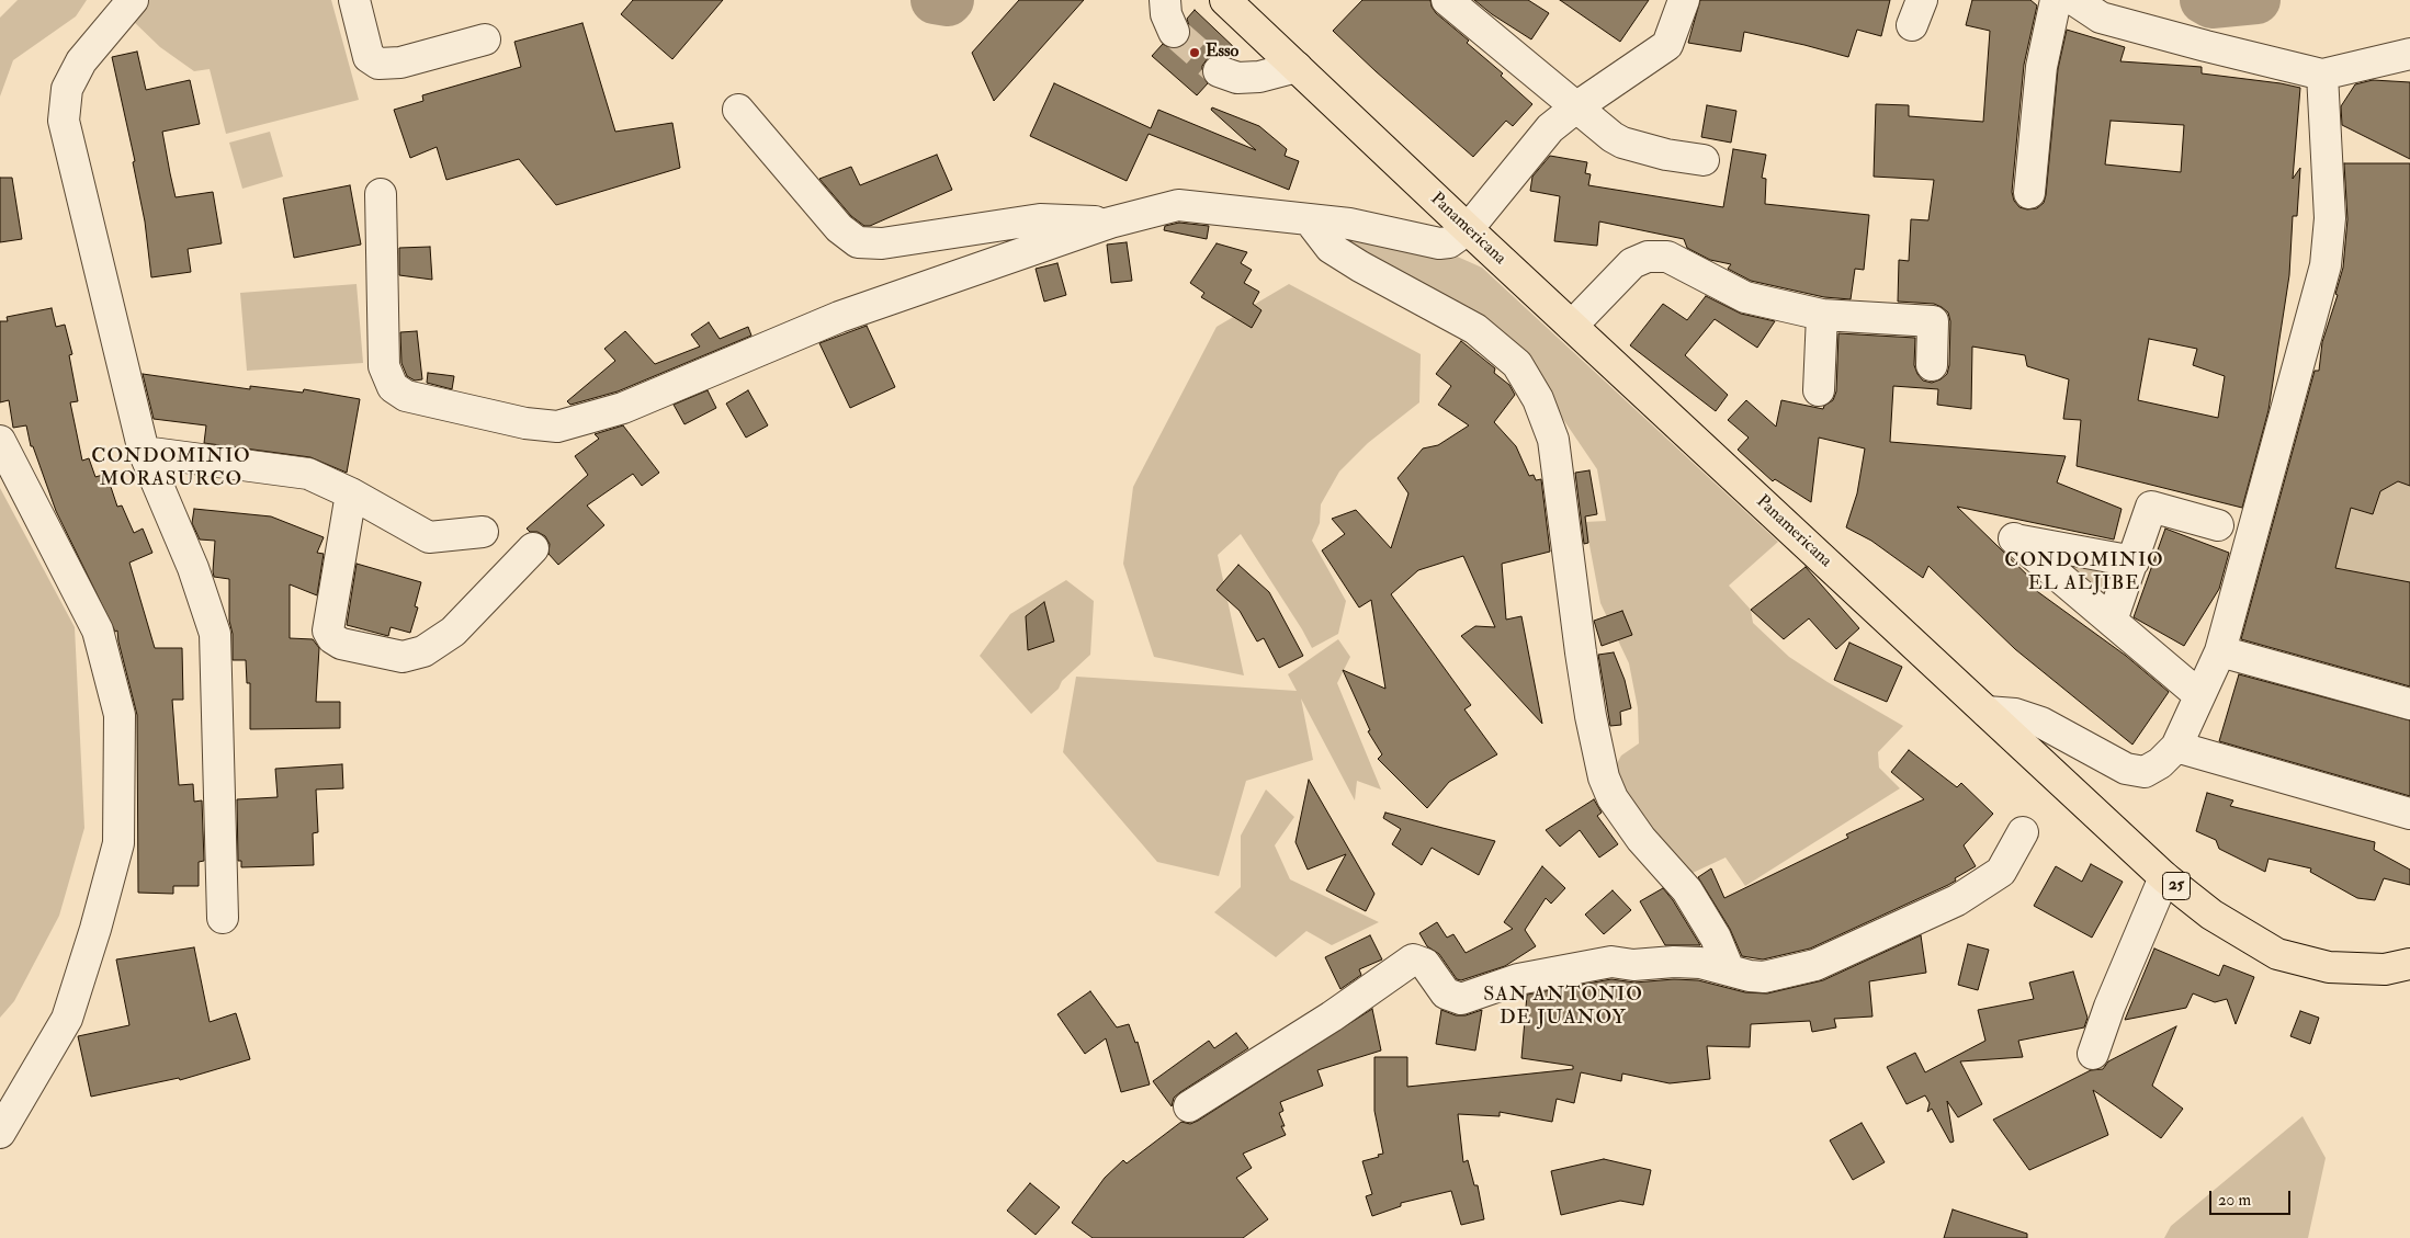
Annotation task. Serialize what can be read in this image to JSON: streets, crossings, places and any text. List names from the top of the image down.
{
  "streets": {
    "main road": ["Panamericana", "25"]
  },
  "districts": ["CONDOMINIO MORASURCO", "CONDOMINIO EL ALJIBE", "SAN ANTONIO DE JUANOY"],
  "places": ["Esso"],
  "scale_bar": "20 m"
}
